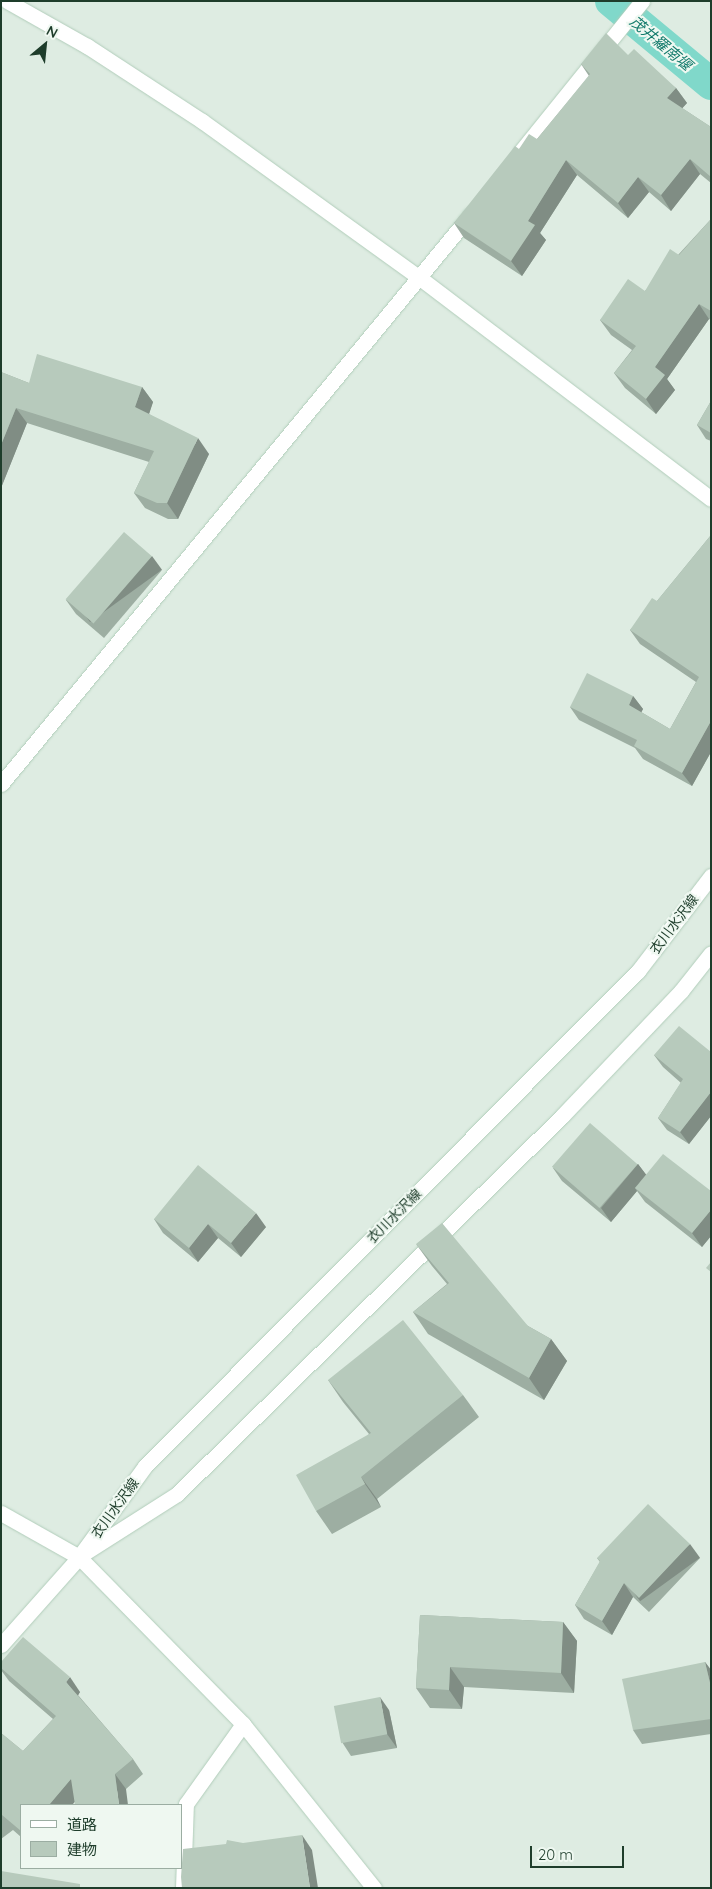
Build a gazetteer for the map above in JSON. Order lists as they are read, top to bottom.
{
  "streets": {
    "street": ["衣川水沢線"]
  },
  "water": ["茂井羅南堰"],
  "legend": ["道路", "建物"],
  "scale_bar": "20 m",
  "north": "top right"
}
